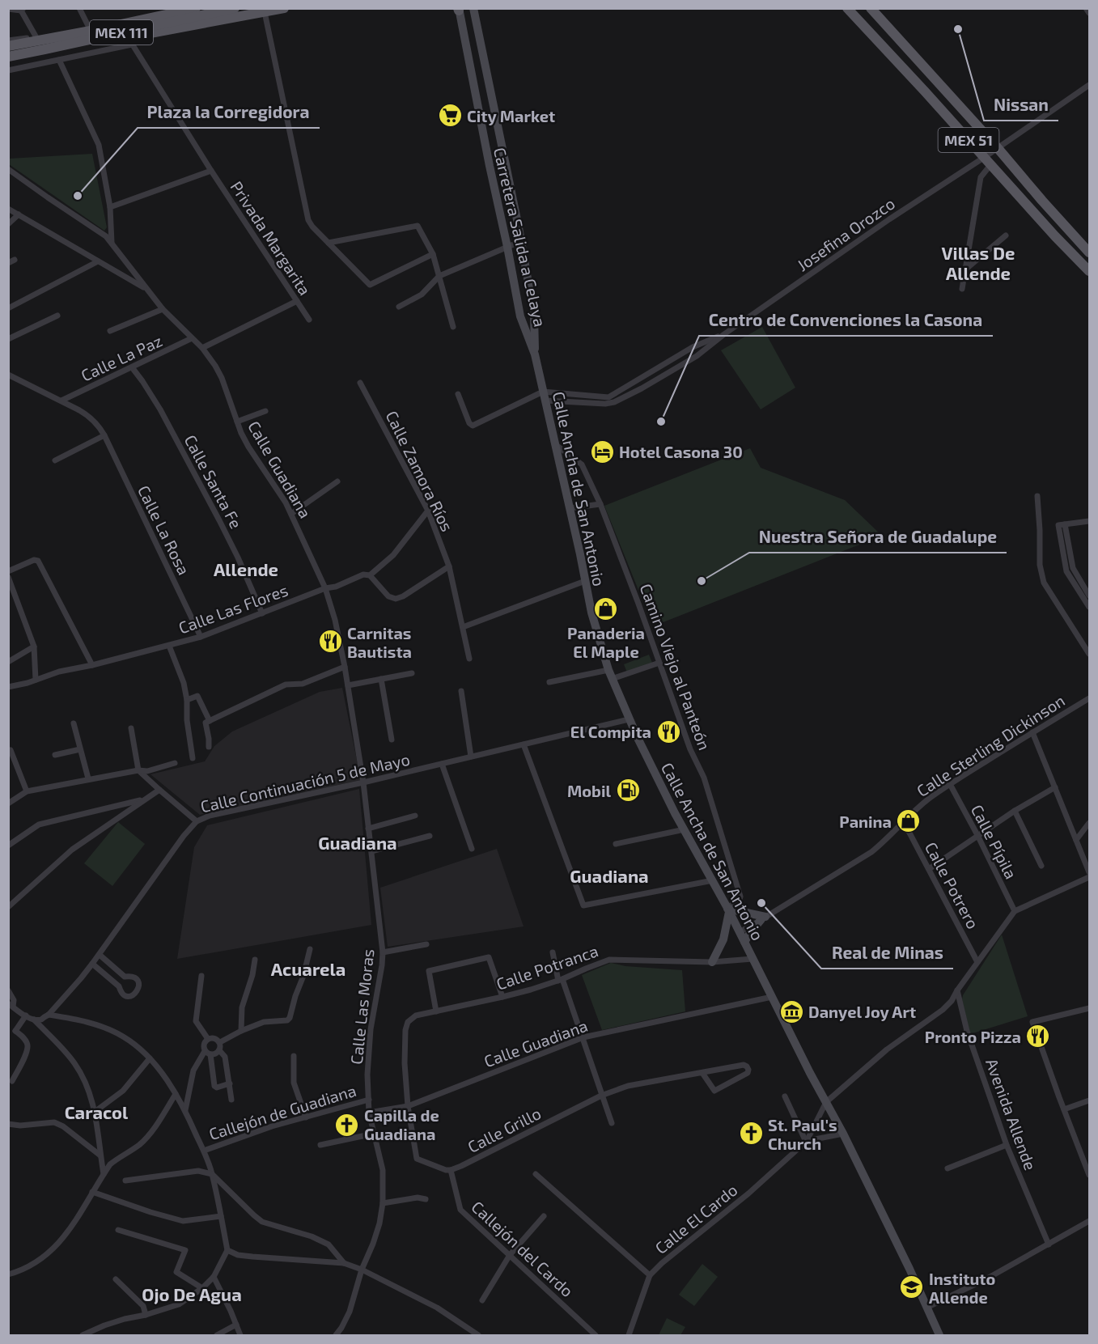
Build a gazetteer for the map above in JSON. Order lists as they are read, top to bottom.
{
  "streets": {
    "main road": [
      "MEX 111",
      "MEX 51",
      "Carretera Salida a Celaya",
      "Calle Ancha de San Antonio"
    ],
    "street": [
      "Josefina Orozco",
      "Privada Margarita",
      "Calle La Paz",
      "Calle Guadiana",
      "Calle Zamora Ríos",
      "Calle Santa Fe",
      "Calle La Rosa",
      "Calle Las Flores",
      "Camino Viejo al Panteón",
      "Calle Sterling Dickinson",
      "Calle Continuación 5 de Mayo",
      "Calle Pípila",
      "Calle Potrero",
      "Calle Potranca",
      "Calle Las Moras",
      "Callejón de Guadiana",
      "Avenida Allende",
      "Calle Grillo",
      "Calle El Cardo",
      "Callejón del Cardo"
    ]
  },
  "crossings": [
    ["MEX 51", "Josefina Orozco"],
    ["Josefina Orozco", "Calle Ancha de San Antonio"],
    ["Carretera Salida a Celaya", "Calle Ancha de San Antonio"],
    ["Calle La Paz", "Calle Guadiana"],
    ["Calle La Paz", "Calle Santa Fe"],
    ["Calle La Paz", "Calle La Rosa"],
    ["Calle Guadiana", "Calle Ancha de San Antonio"],
    ["Calle Guadiana", "Calle Las Flores"],
    ["Calle Guadiana", "Calle Potranca"],
    ["Calle Guadiana", "Calle Las Moras"],
    ["Calle Santa Fe", "Calle Las Flores"],
    ["Calle Ancha de San Antonio", "Camino Viejo al Panteón"],
    ["Calle Ancha de San Antonio", "Calle Sterling Dickinson"],
    ["Calle Ancha de San Antonio", "Calle Continuación 5 de Mayo"],
    ["Calle Ancha de San Antonio", "Calle Potranca"],
    ["Calle Ancha de San Antonio", "Calle El Cardo"],
    ["Calle La Rosa", "Calle Las Flores"],
    ["Calle Sterling Dickinson", "Calle Pípila"],
    ["Calle Sterling Dickinson", "Calle Potrero"],
    ["Calle Continuación 5 de Mayo", "Calle Las Moras"],
    ["Calle Las Moras", "Callejón de Guadiana"],
    ["Calle Grillo", "Callejón del Cardo"]
  ],
  "districts": [
    "Villas De Allende",
    "Allende",
    "Guadiana",
    "Guadiana",
    "Acuarela",
    "Caracol",
    "Ojo De Agua"
  ],
  "places": {
    "other": [
      "Nissan",
      "Plaza la Corregidora",
      "Centro de Convenciones la Casona",
      "Nuestra Señora de Guadalupe",
      "Real de Minas"
    ],
    "supermarket": ["City Market"],
    "hotel": ["Hotel Casona 30"],
    "shop": ["Panaderia El Maple", "Panina"],
    "restaurant": ["Carnitas Bautista", "El Compita", "Pronto Pizza"],
    "fuel station": ["Mobil"],
    "museum": ["Danyel Joy Art"],
    "church": ["Capilla de Guadiana", "St. Paul's Church"],
    "school or university": ["Instituto Allende"]
  }
}
